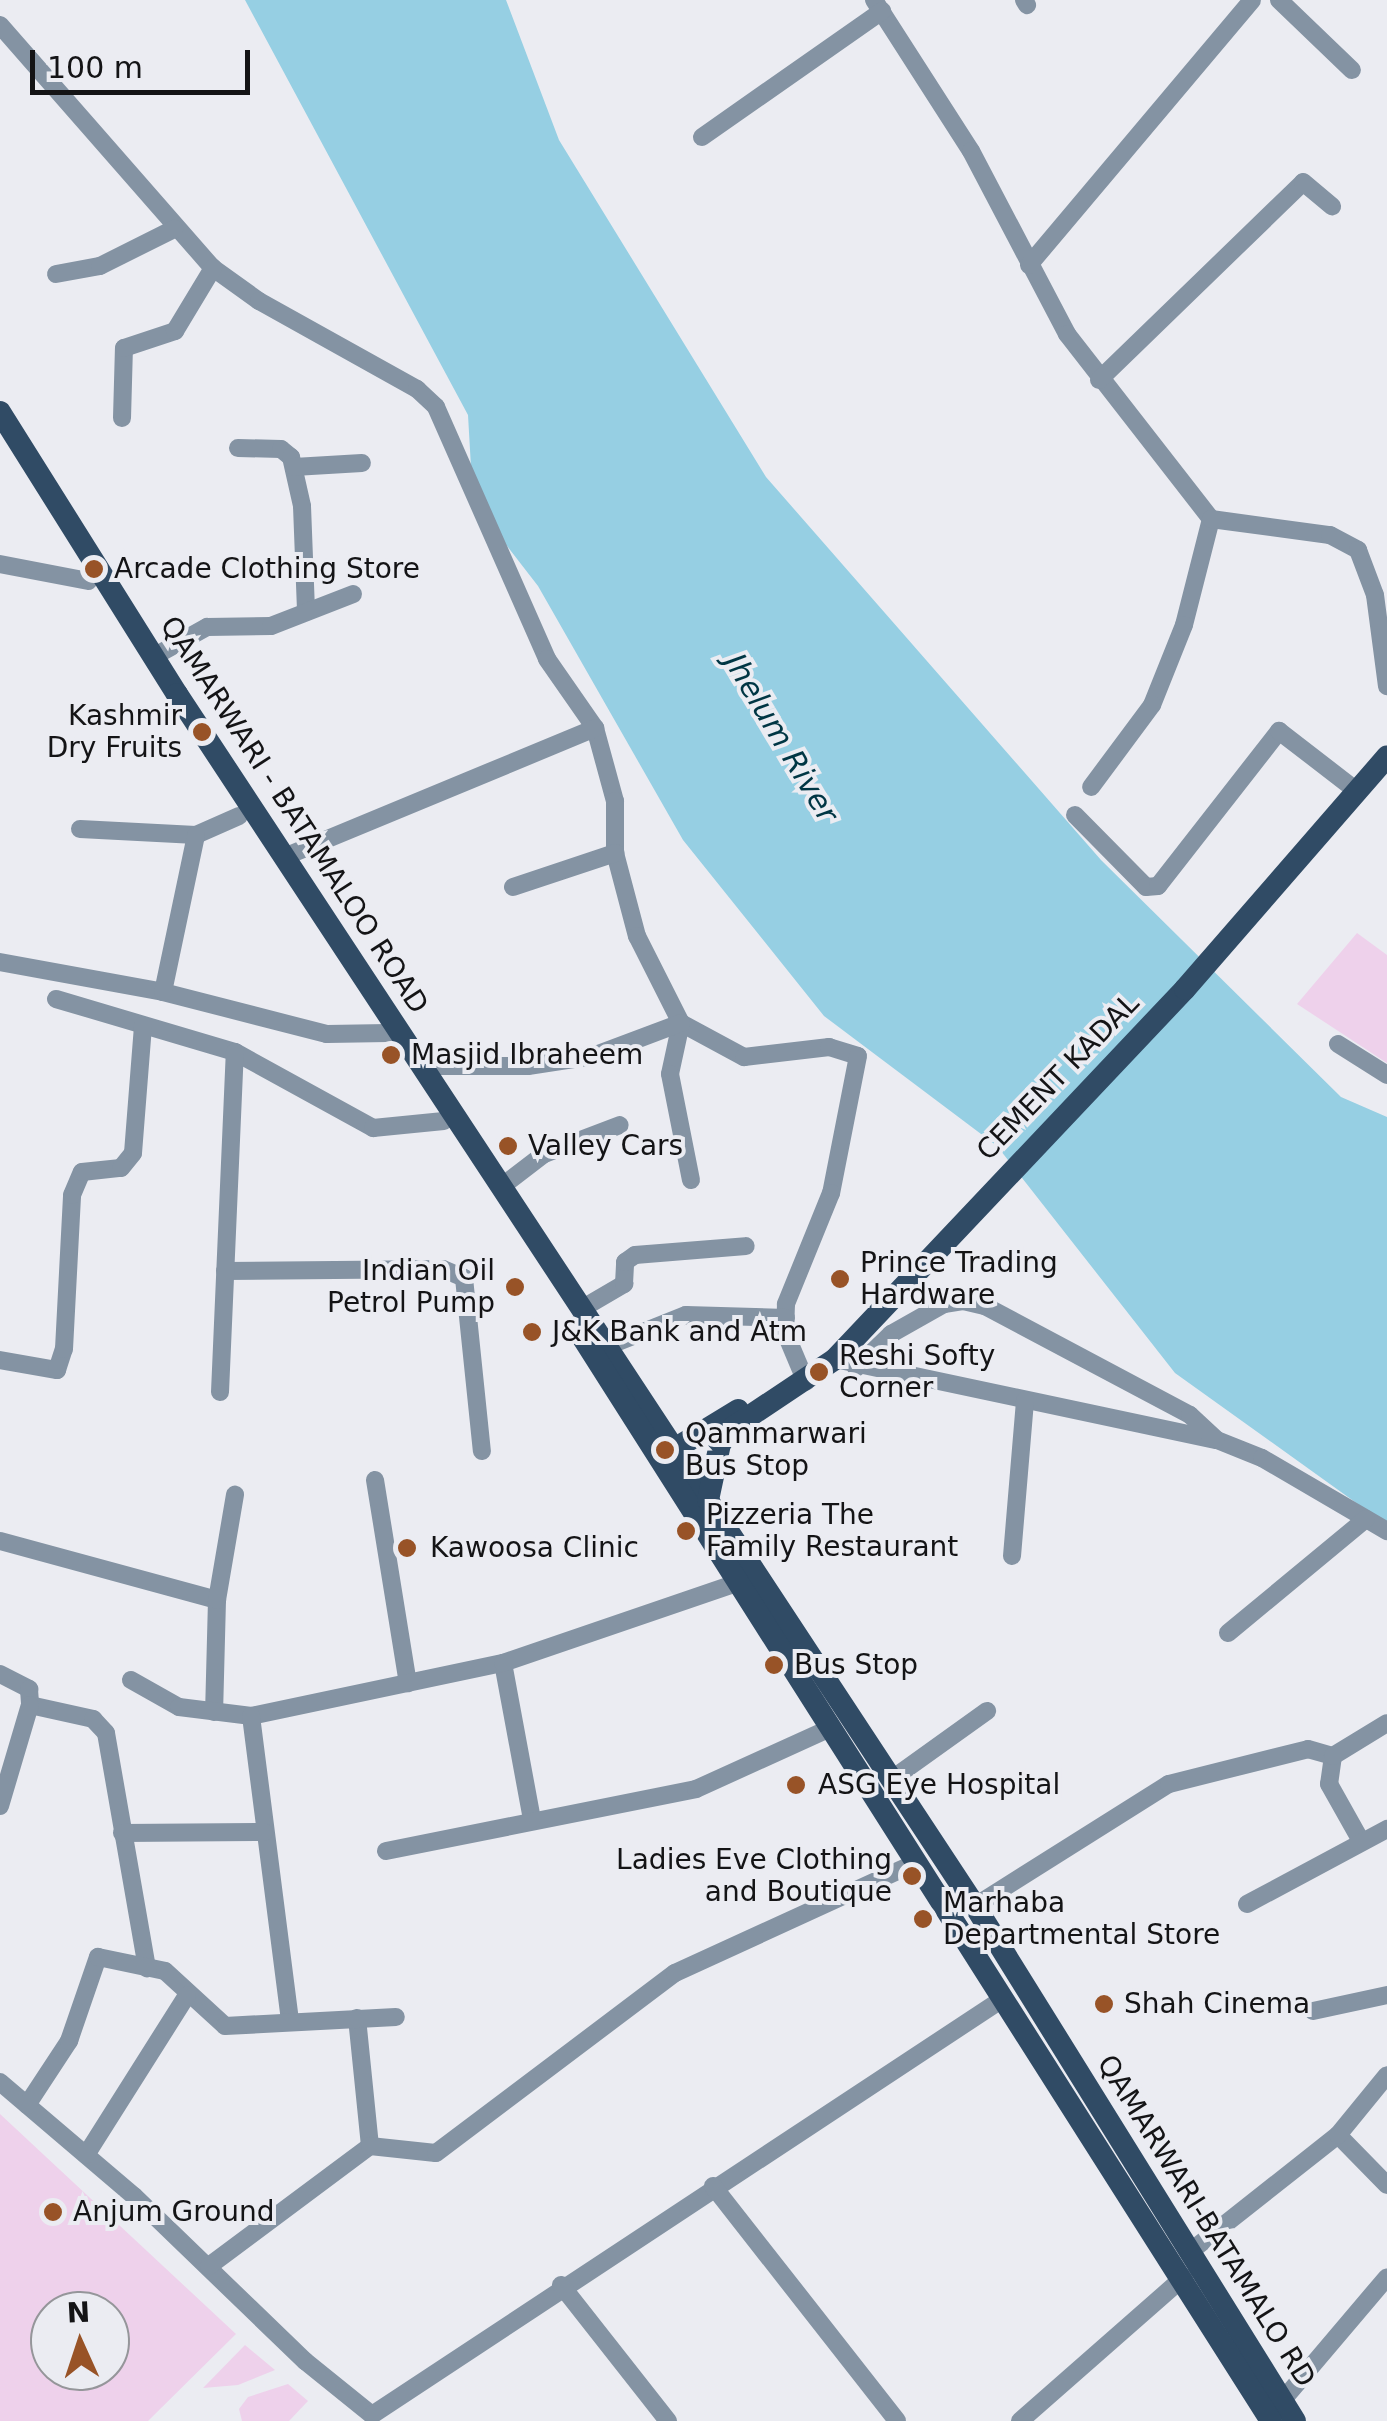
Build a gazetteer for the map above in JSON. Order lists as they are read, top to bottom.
{
  "streets": {
    "main road": ["QAMARWARI - BATAMALOO ROAD", "CEMENT KADAL", "QAMARWARI-BATAMALO RD"]
  },
  "crossings": [
    ["QAMARWARI - BATAMALOO ROAD", "QAMARWARI-BATAMALO RD"]
  ],
  "water": ["Jhelum River"],
  "places": [
    "Arcade Clothing Store",
    "Kashmir Dry Fruits",
    "Masjid Ibraheem",
    "Valley Cars",
    "Prince Trading Hardware",
    "Indian Oil Petrol Pump",
    "J&K Bank and Atm",
    "Reshi Softy Corner",
    "Qammarwari Bus Stop",
    "Pizzeria The Family Restaurant",
    "Kawoosa Clinic",
    "Bus Stop",
    "ASG Eye Hospital",
    "Ladies Eve Clothing and Boutique",
    "Marhaba Departmental Store",
    "Shah Cinema",
    "Anjum Ground"
  ],
  "scale_bar": "100 m",
  "north": "top"
}
